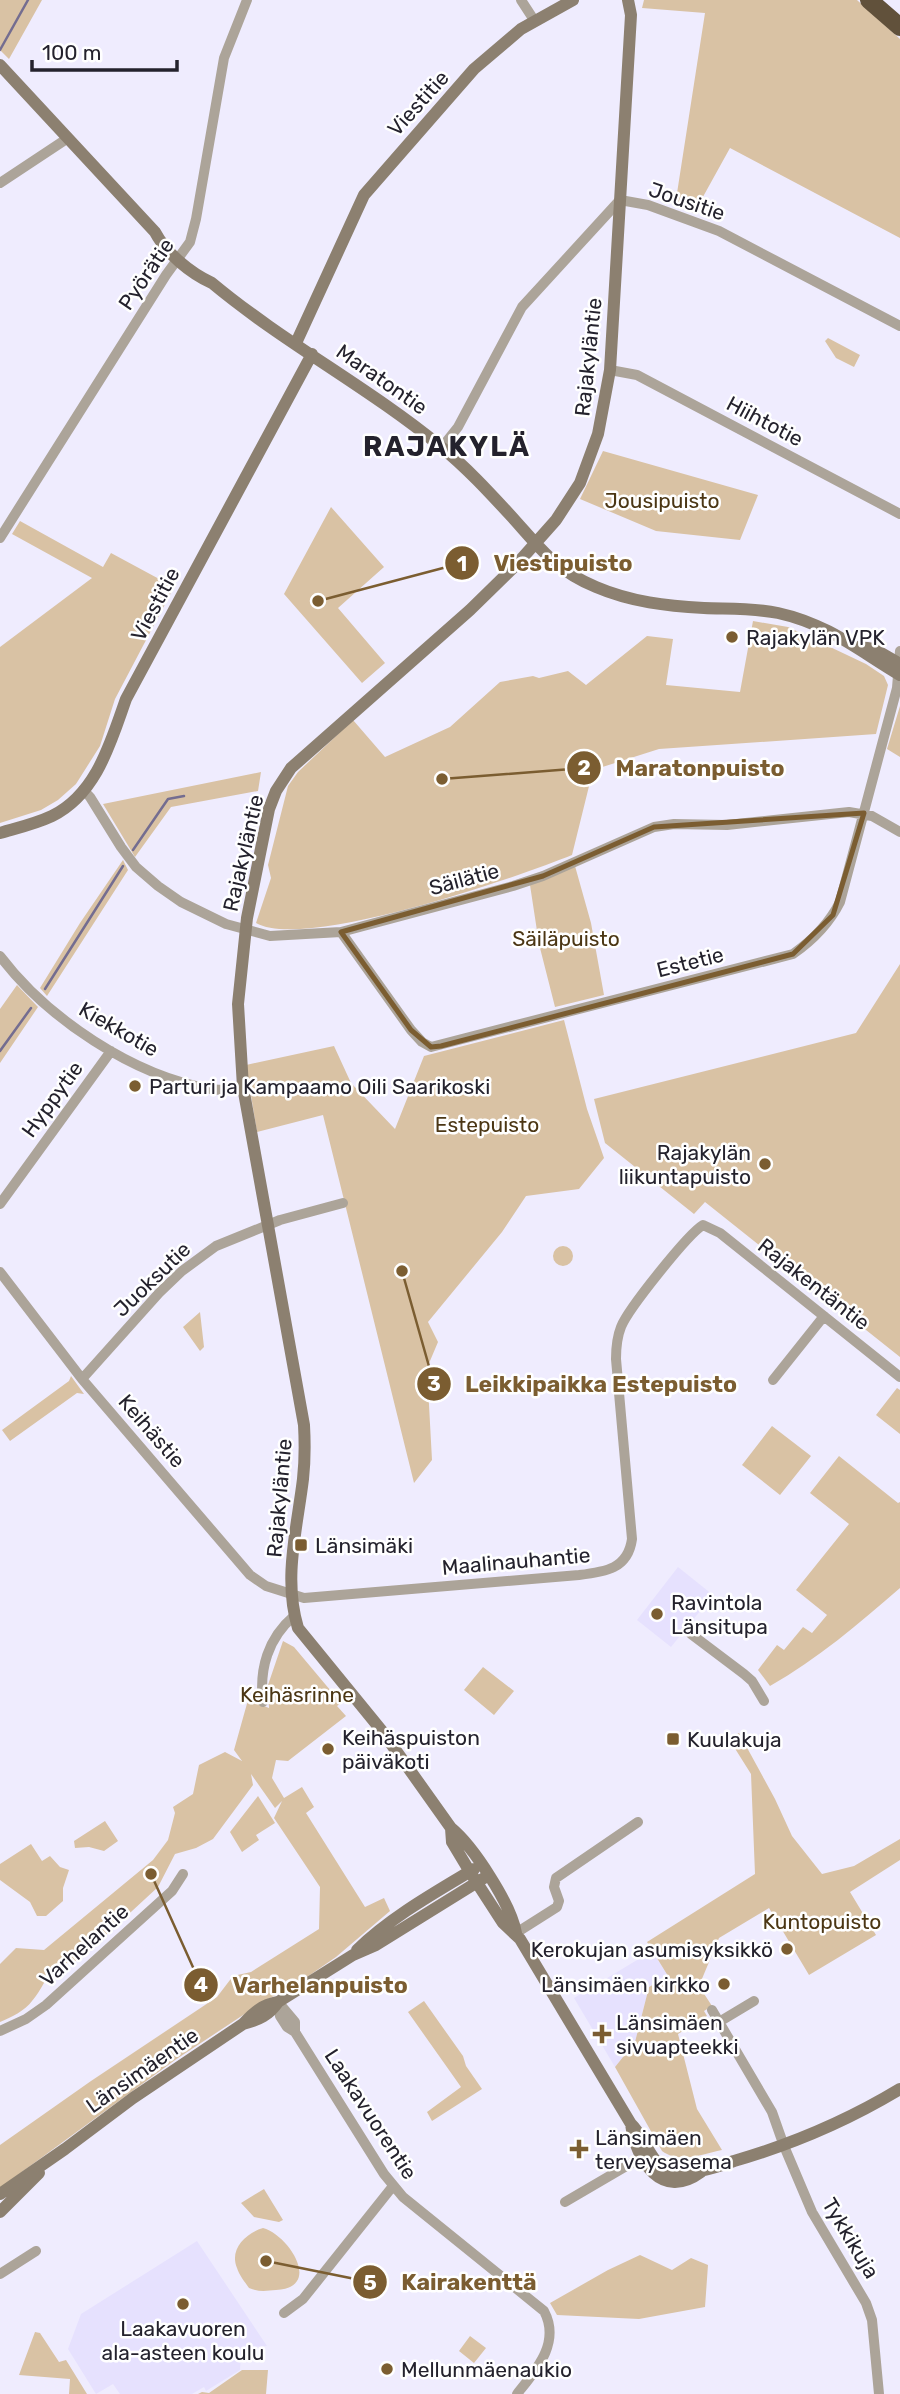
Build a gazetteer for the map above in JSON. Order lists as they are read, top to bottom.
{
  "streets": {
    "street": [
      "Viestitie",
      "Jousitie",
      "Pyörätie",
      "Rajakyläntie",
      "Maratontie",
      "Hiihtotie",
      "Säilätie",
      "Estetie",
      "Kiekkotie",
      "Hyppytie",
      "Juoksutie",
      "Rajakentäntie",
      "Keihästie",
      "Maalinauhantie",
      "Varhelantie",
      "Länsimäentie",
      "Laakavuorentie",
      "Tykkikuja"
    ]
  },
  "crossings": [
    ["Viestitie", "Maratontie"],
    ["Viestitie", "Säilätie"],
    ["Jousitie", "Rajakyläntie"],
    ["Jousitie", "Maratontie"],
    ["Pyörätie", "Maratontie"],
    ["Rajakyläntie", "Maratontie"],
    ["Rajakyläntie", "Hiihtotie"],
    ["Rajakyläntie", "Säilätie"],
    ["Rajakyläntie", "Kiekkotie"],
    ["Rajakyläntie", "Juoksutie"],
    ["Rajakyläntie", "Keihästie"],
    ["Rajakyläntie", "Maalinauhantie"],
    ["Maratontie", "Estetie"],
    ["Säilätie", "Estetie"],
    ["Kiekkotie", "Hyppytie"],
    ["Juoksutie", "Keihästie"],
    ["Rajakentäntie", "Maalinauhantie"],
    ["Keihästie", "Maalinauhantie"],
    ["Länsimäentie", "Laakavuorentie"]
  ],
  "districts": ["RAJAKYLÄ"],
  "parks": [
    "Jousipuisto",
    "Säiläpuisto",
    "Estepuisto",
    "Keihäsrinne",
    "Kuntopuisto"
  ],
  "places": {
    "other": [
      "Viestipuisto",
      "Rajakylän VPK",
      "Maratonpuisto",
      "Parturi ja Kampaamo Oili Saarikoski",
      "Rajakylän liikuntapuisto",
      "Leikkipaikka Estepuisto",
      "Ravintola Länsitupa",
      "Keihäspuiston päiväkoti",
      "Varhelanpuisto",
      "Kerokujan asumisyksikkö",
      "Länsimäen kirkko",
      "Kairakenttä",
      "Laakavuoren ala-asteen koulu",
      "Mellunmäenaukio"
    ],
    "transit": ["Länsimäki", "Kuulakuja"],
    "health": ["Länsimäen sivuapteekki", "Länsimäen terveysasema"]
  },
  "scale_bar": "100 m"
}
